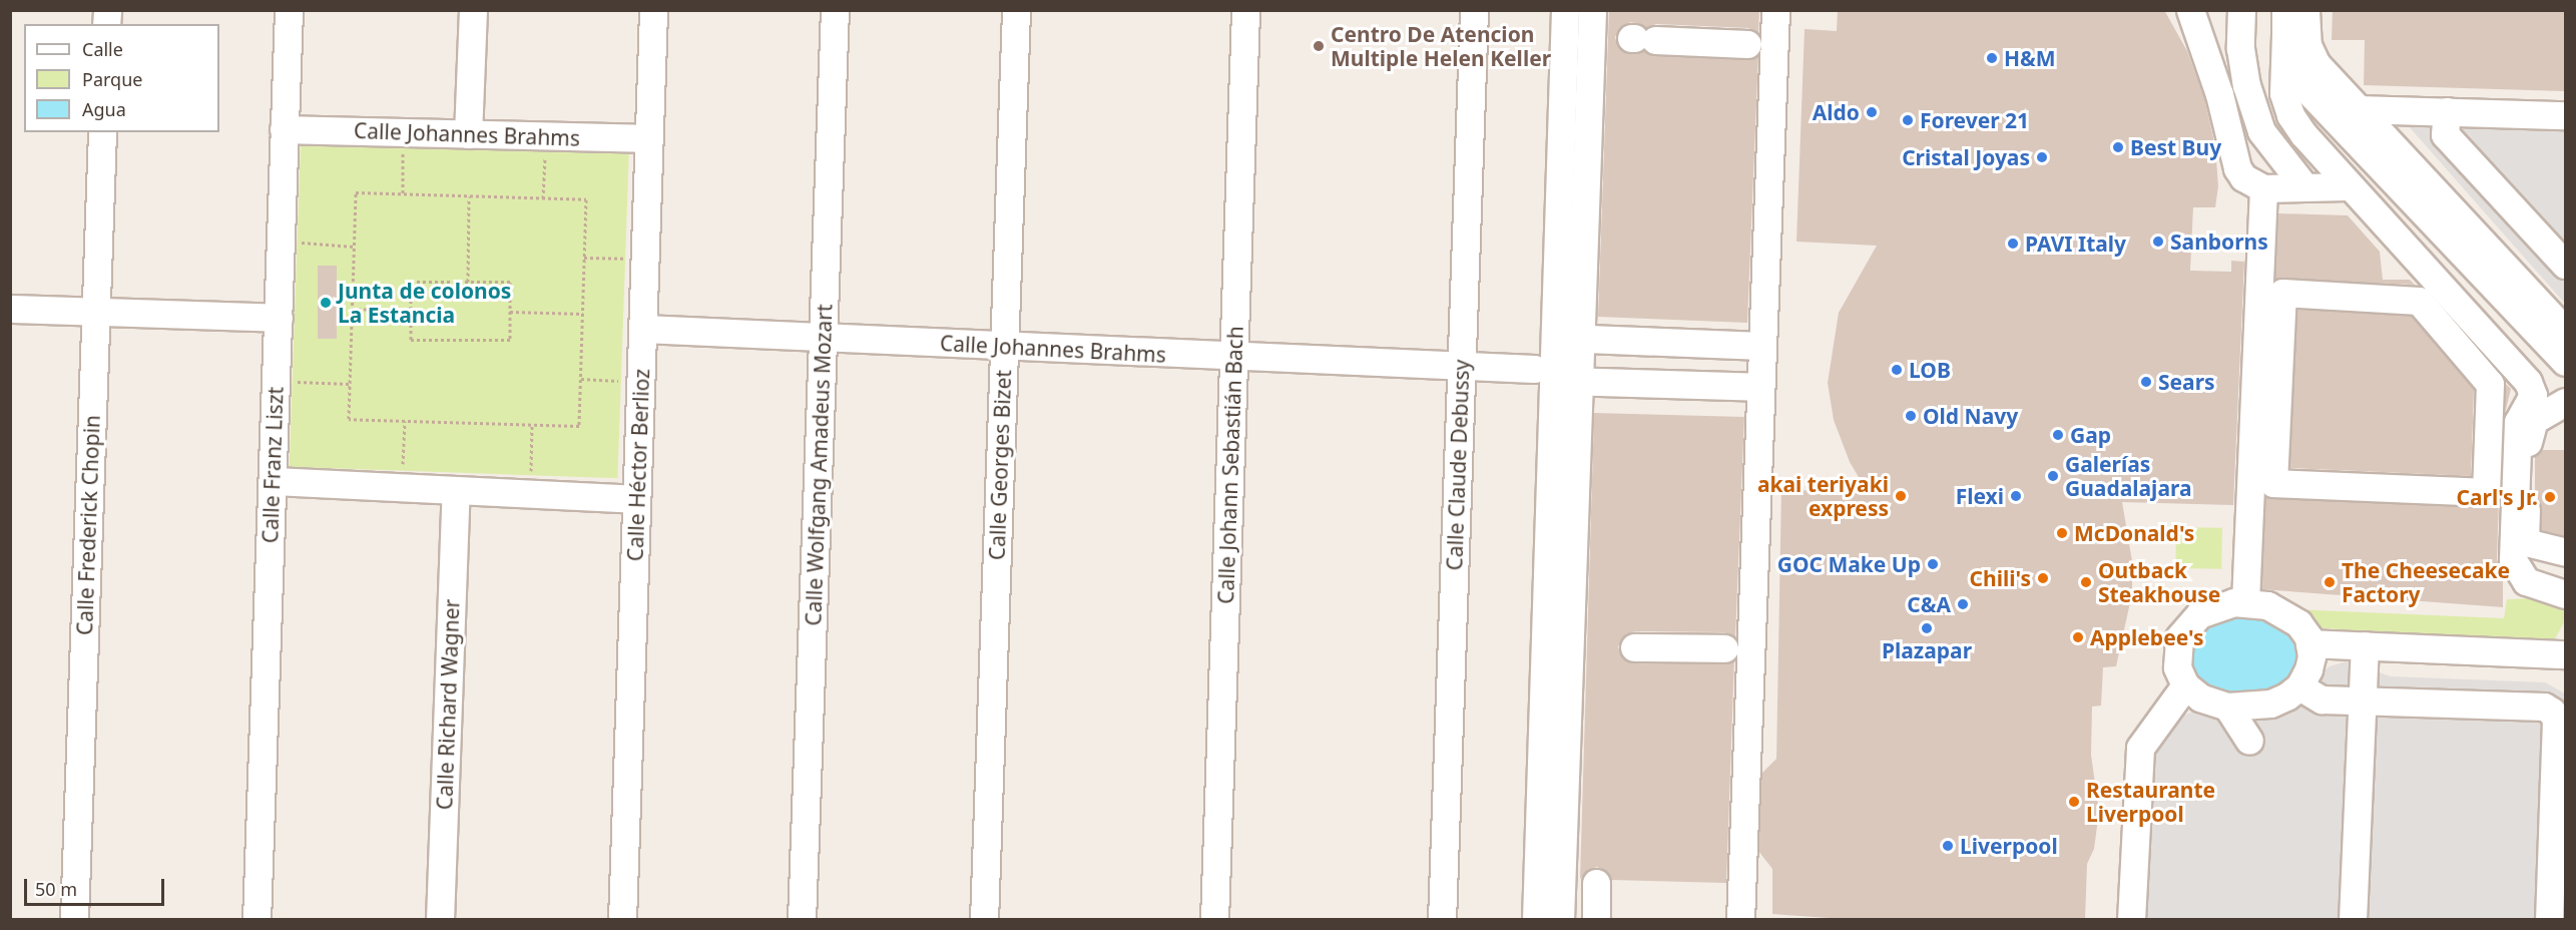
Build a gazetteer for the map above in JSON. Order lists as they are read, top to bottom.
{
  "streets": {
    "street": [
      "Calle Johannes Brahms",
      "Calle Franz Liszt",
      "Calle Héctor Berlioz",
      "Calle Wolfgang Amadeus Mozart",
      "Calle Georges Bizet",
      "Calle Johann Sebastián Bach",
      "Calle Claude Debussy",
      "Calle Frederick Chopin",
      "Calle Richard Wagner"
    ]
  },
  "crossings": [
    ["Calle Johannes Brahms", "Calle Franz Liszt"],
    ["Calle Johannes Brahms", "Calle Héctor Berlioz"],
    ["Calle Johannes Brahms", "Calle Wolfgang Amadeus Mozart"],
    ["Calle Johannes Brahms", "Calle Georges Bizet"],
    ["Calle Johannes Brahms", "Calle Johann Sebastián Bach"],
    ["Calle Johannes Brahms", "Calle Claude Debussy"]
  ],
  "places": [
    "Centro De Atencion Multiple Helen Keller",
    "H&M",
    "Aldo",
    "Forever 21",
    "Best Buy",
    "Cristal Joyas",
    "Sanborns",
    "PAVI Italy",
    "Junta de colonos La Estancia",
    "LOB",
    "Sears",
    "Old Navy",
    "Gap",
    "Galerías Guadalajara",
    "akai teriyaki express",
    "Flexi",
    "Carl's Jr.",
    "McDonald's",
    "GOC Make Up",
    "Chili's",
    "Outback Steakhouse",
    "The Cheesecake Factory",
    "C&A",
    "Plazapar",
    "Applebee's",
    "Restaurante Liverpool",
    "Liverpool"
  ],
  "legend": ["Calle", "Parque", "Agua"],
  "scale_bar": "50 m"
}
